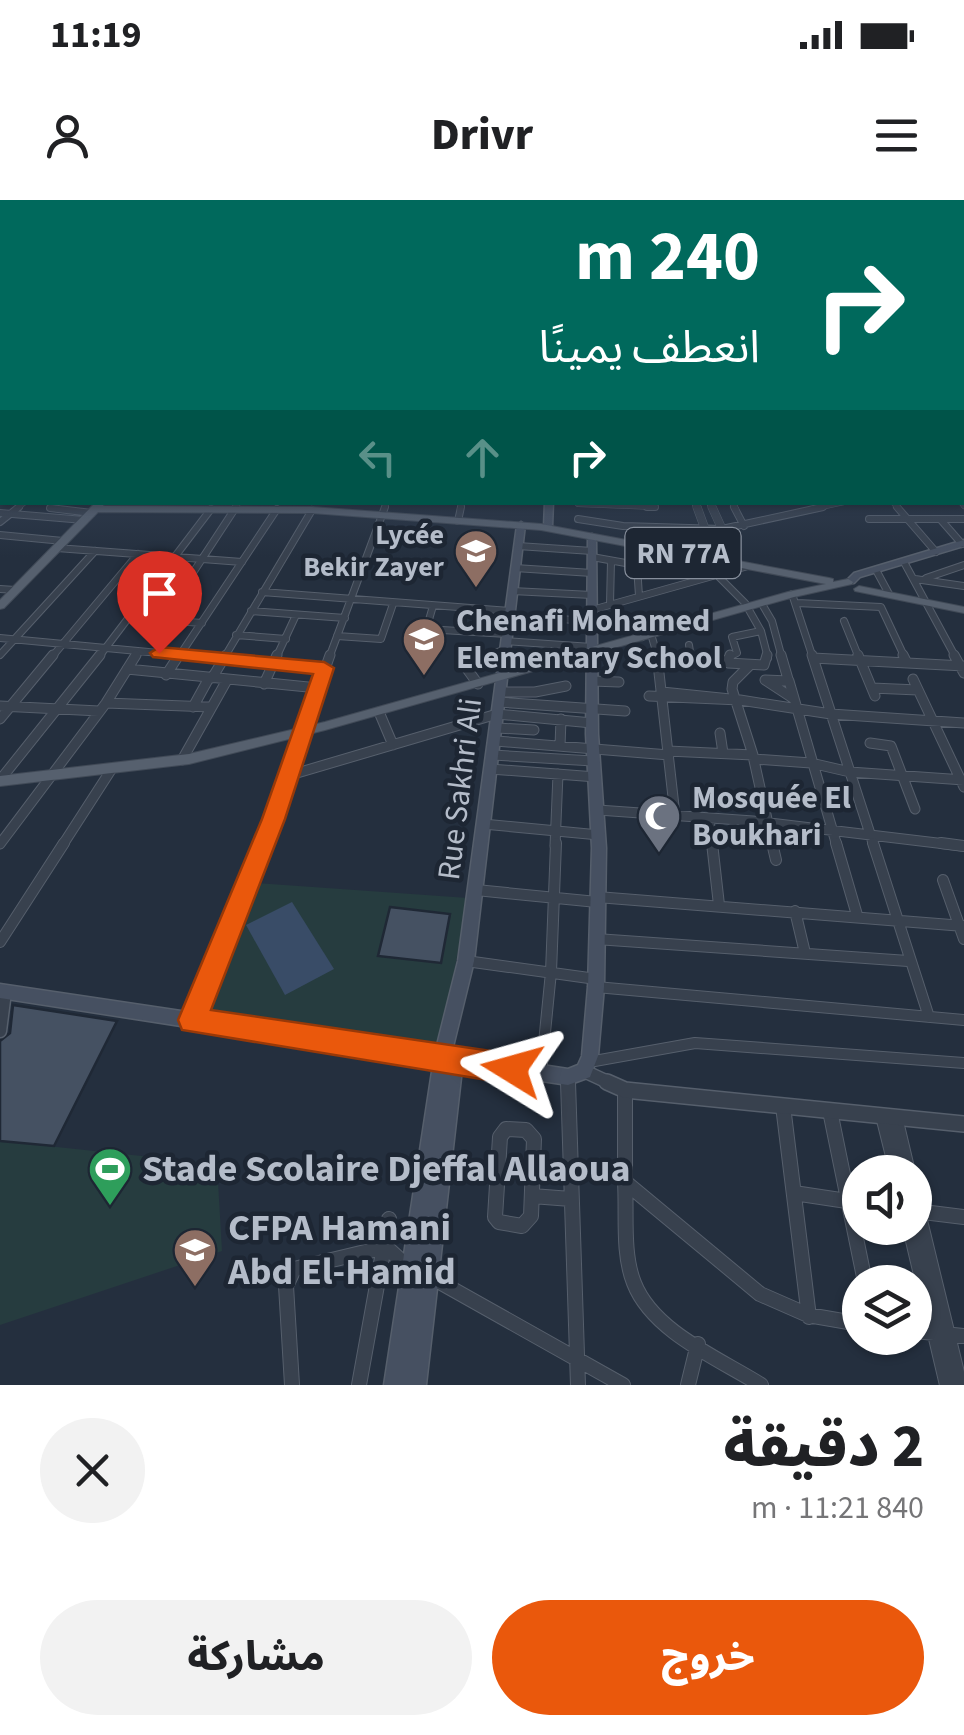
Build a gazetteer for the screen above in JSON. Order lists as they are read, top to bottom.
{
  "streets": {
    "main road": ["RN 77A", "Rue Sakhri Ali"]
  },
  "crossings": [
    ["RN 77A", "Rue Sakhri Ali"]
  ],
  "places": {
    "school or university": ["Lycée Bekir Zayer", "Chenafi Mohamed Elementary School", "CFPA Hamani Abd El-Hamid"],
    "mosque": ["Mosquée El Boukhari"],
    "sports": ["Stade Scolaire Djeffal Allaoua"]
  },
  "page": {
    "status": "11:19",
    "header": "Drivr",
    "turn": ["240 m", "انعطف يمينًا"],
    "heading": ["2 دقيقة", "840 m · 11:21"],
    "buttons": ["خروج", "مشاركة"]
  }
}
